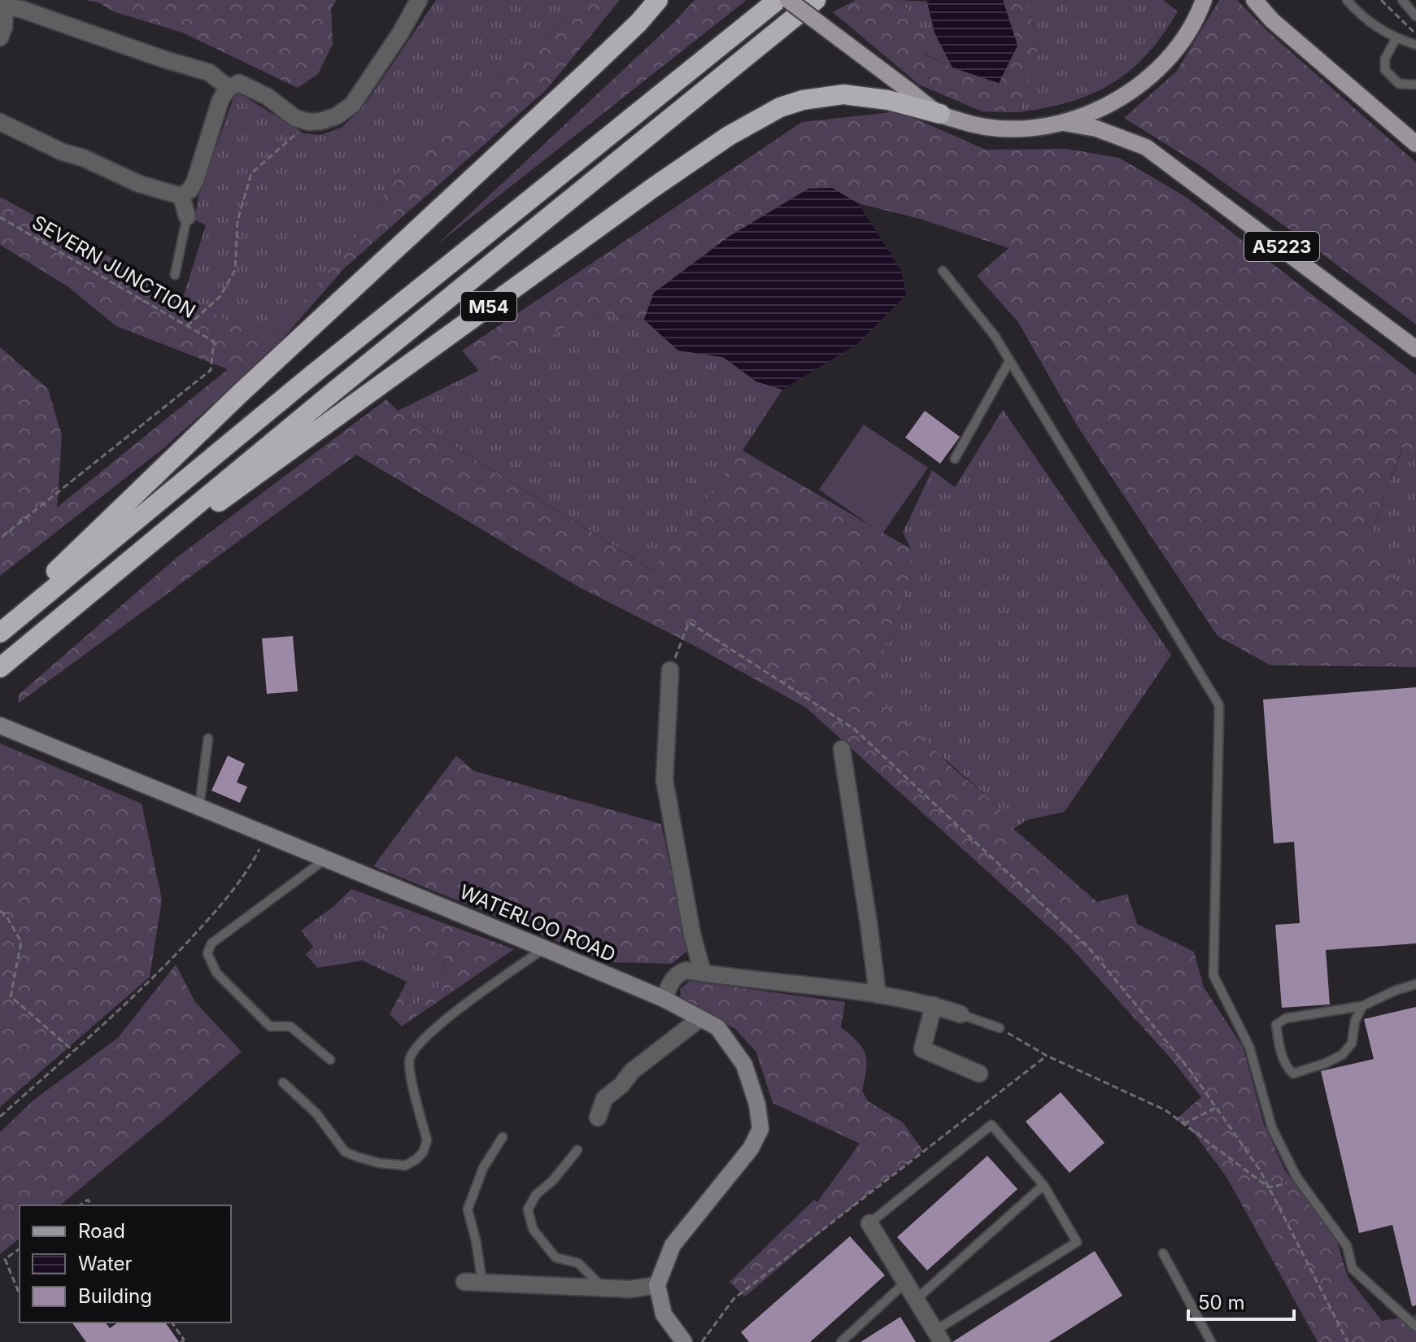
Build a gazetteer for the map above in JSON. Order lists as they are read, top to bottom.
{
  "streets": {
    "highway": ["M54"],
    "main road": ["A5223"],
    "street": ["WATERLOO ROAD"],
    "path": ["SEVERN JUNCTION"]
  },
  "legend": ["Road", "Water", "Building"],
  "scale_bar": "50 m"
}
